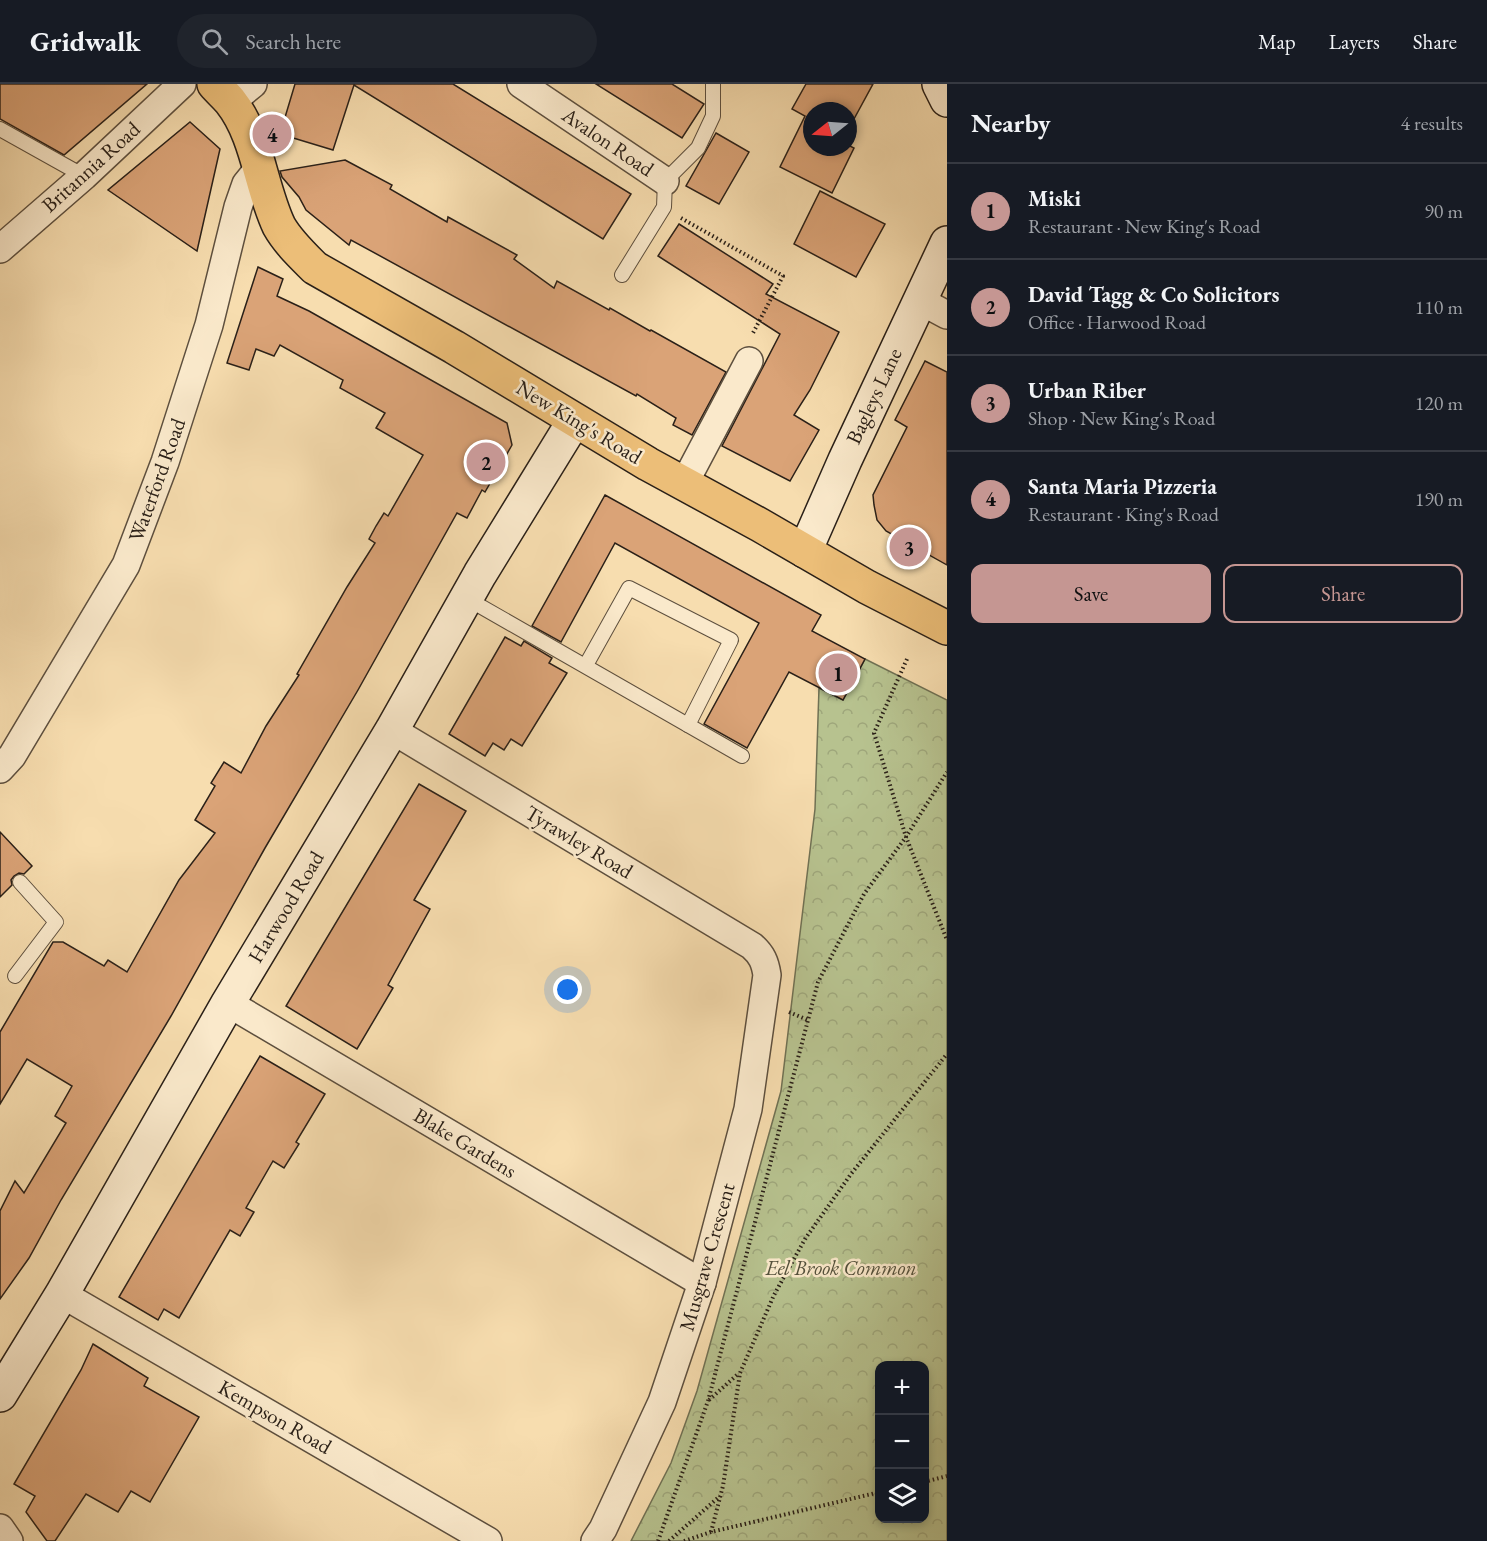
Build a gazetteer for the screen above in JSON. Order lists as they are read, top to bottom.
{
  "streets": {
    "main road": ["Bagleys Lane", "New King's Road", "Harwood Road"],
    "street": [
      "Avalon Road",
      "Britannia Road",
      "Waterford Road",
      "Tyrawley Road",
      "Blake Gardens",
      "Musgrave Crescent",
      "Kempson Road"
    ]
  },
  "crossings": [
    ["Bagleys Lane", "New King's Road"],
    ["New King's Road", "Waterford Road"],
    ["New King's Road", "Harwood Road"],
    ["Tyrawley Road", "Harwood Road"],
    ["Tyrawley Road", "Musgrave Crescent"],
    ["Harwood Road", "Blake Gardens"],
    ["Harwood Road", "Kempson Road"],
    ["Blake Gardens", "Musgrave Crescent"]
  ],
  "parks": ["Eel Brook Common"],
  "north": "left",
  "page": {
    "header": "Gridwalk",
    "search": "Search here",
    "nav": ["Map", "Layers", "Share"],
    "heading": ["Nearby", "4 results"],
    "pins": [
      "4",
      "2",
      "3",
      "1"
    ],
    "list": [
      {
        "mark": "1",
        "name": "Miski",
        "note": "Restaurant · New King's Road",
        "value": "90 m"
      },
      {
        "mark": "2",
        "name": "David Tagg & Co Solicitors",
        "note": "Office · Harwood Road",
        "value": "110 m"
      },
      {
        "mark": "3",
        "name": "Urban Riber",
        "note": "Shop · New King's Road",
        "value": "120 m"
      },
      {
        "mark": "4",
        "name": "Santa Maria Pizzeria",
        "note": "Restaurant · King's Road",
        "value": "190 m"
      }
    ],
    "buttons": ["Save", "Share"],
    "map_buttons": ["+", "−"]
  }
}
